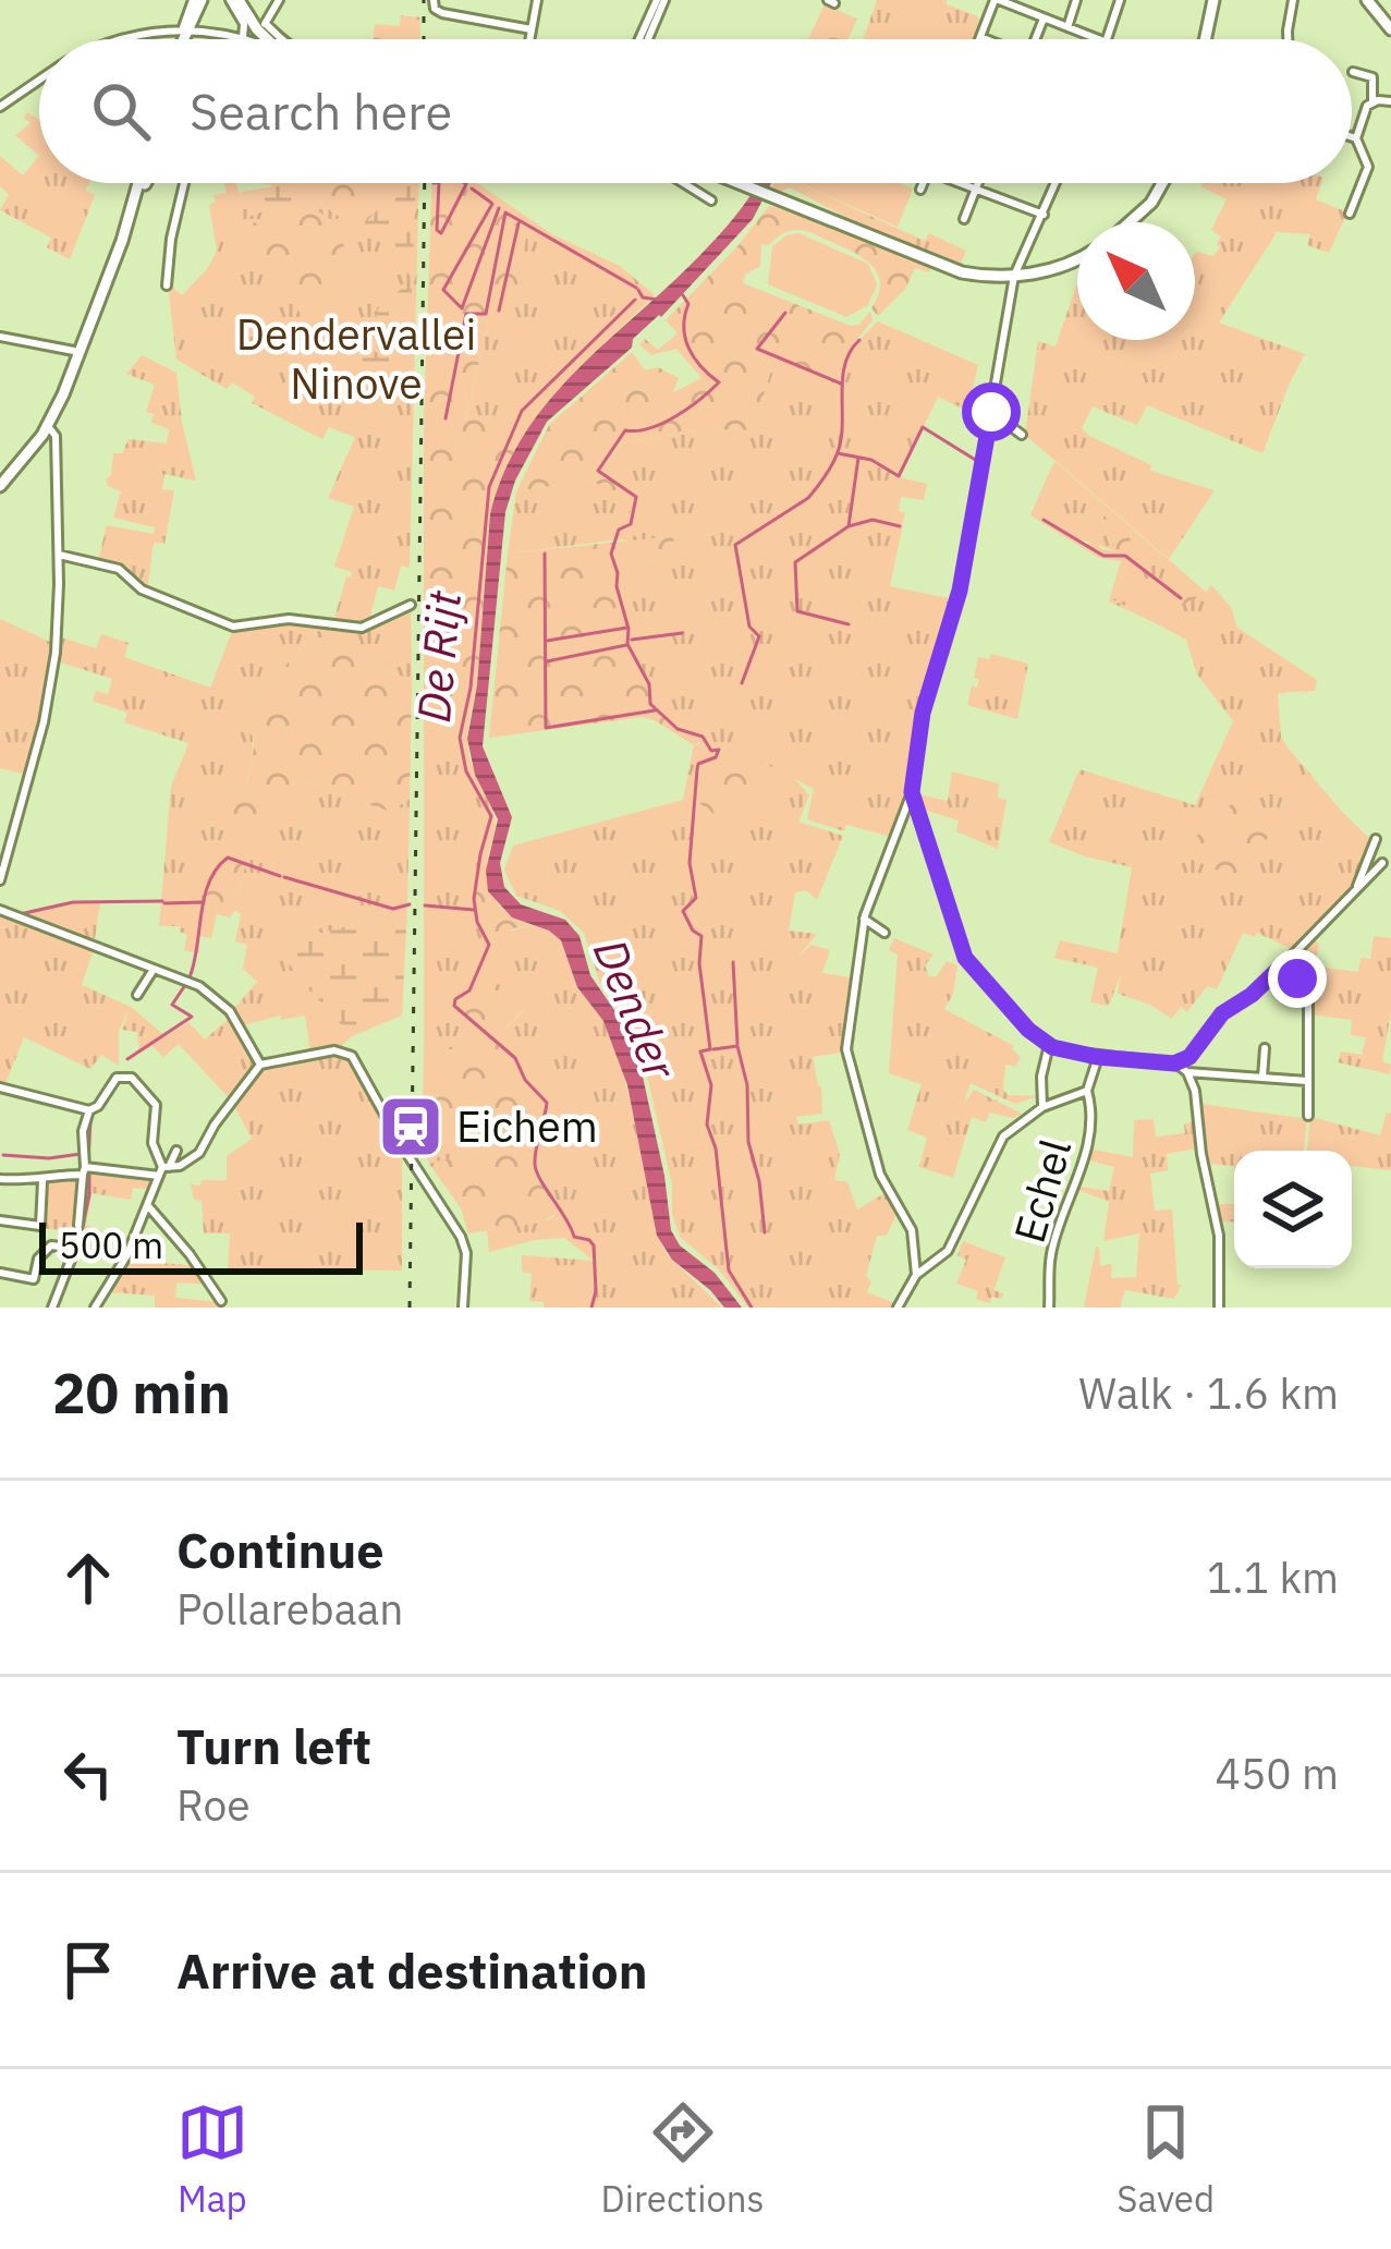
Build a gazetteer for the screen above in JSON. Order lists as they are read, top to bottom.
{
  "streets": {
    "street": ["Echel"]
  },
  "water": ["De Rijt", "Dender"],
  "parks": ["Dendervallei Ninove"],
  "places": {
    "station": ["Eichem"]
  },
  "scale_bar": "500 m",
  "north": "top left",
  "page": {
    "search": "Search here",
    "scale": "500 m",
    "heading": ["20 min", "Walk · 1.6 km"],
    "list": [
      ["Continue", "Pollarebaan", "1.1 km"],
      ["Turn left", "Roe", "450 m"],
      "Arrive at destination"
    ],
    "nav": ["Map", "Directions", "Saved"]
  }
}
